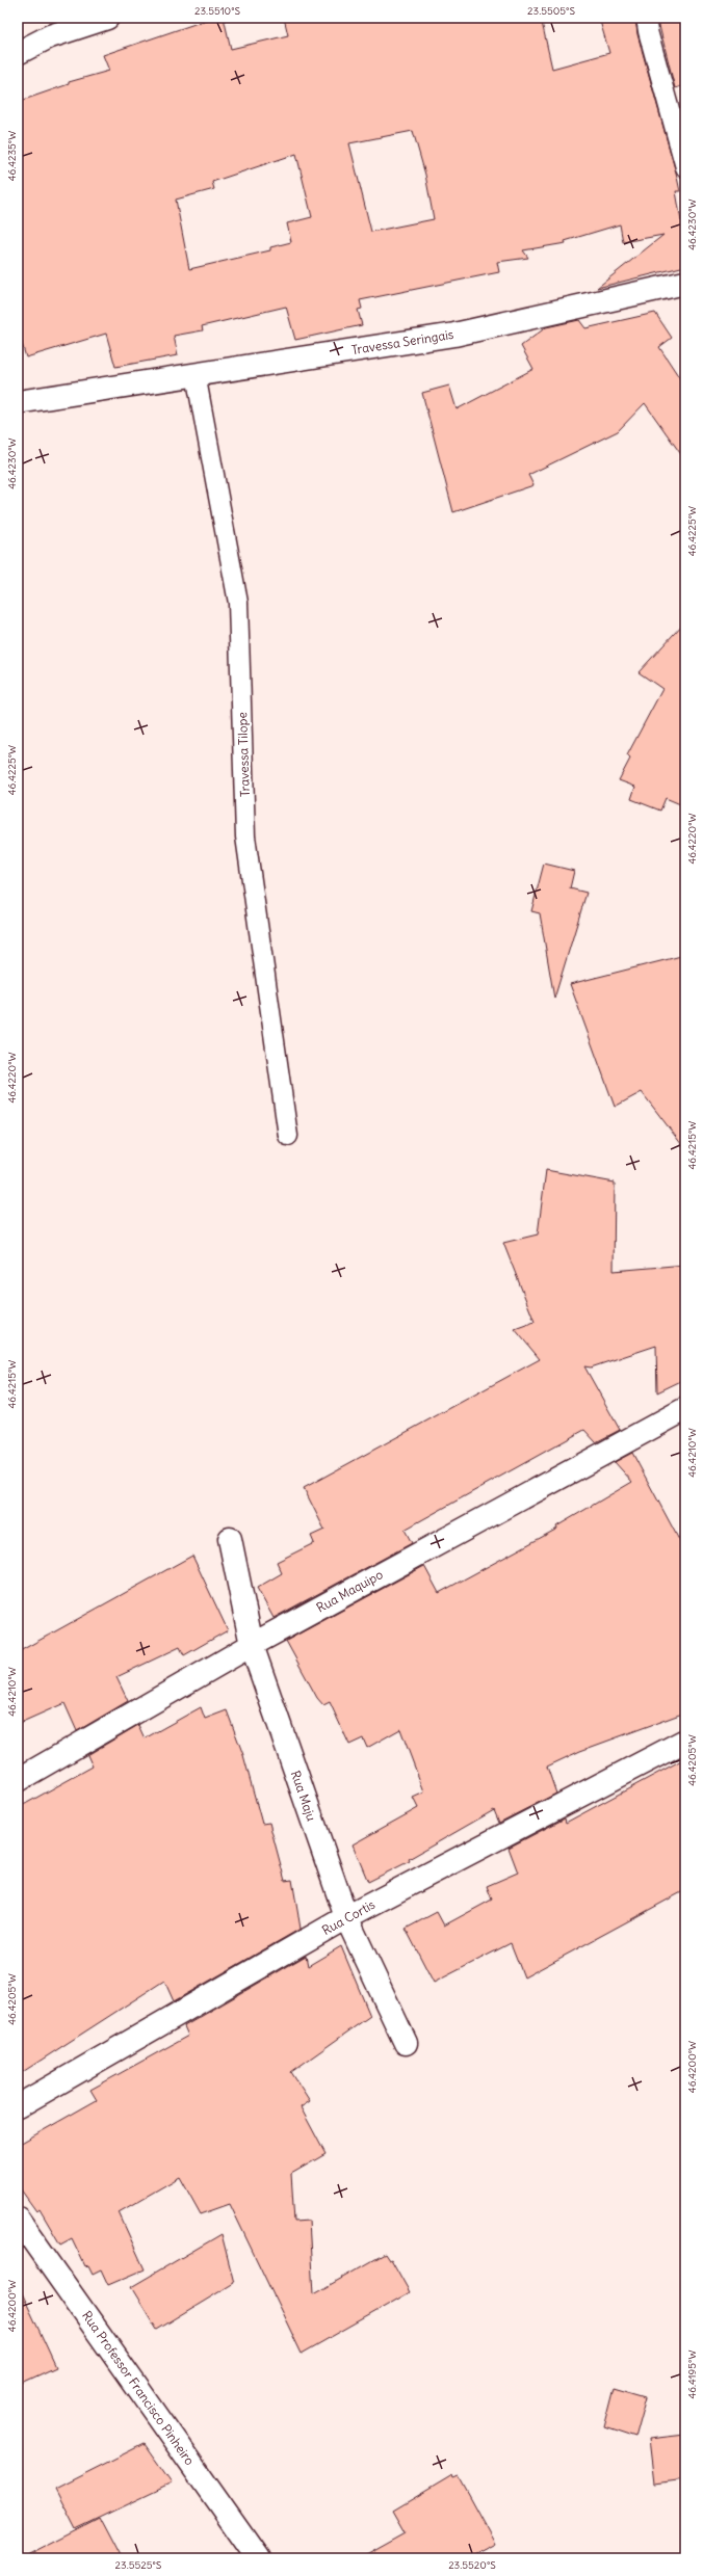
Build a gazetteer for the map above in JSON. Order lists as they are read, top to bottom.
{
  "streets": {
    "street": [
      "Travessa Seringais",
      "Rua Maquipo",
      "Rua Maju",
      "Rua Cortis",
      "Rua Professor Francisco Pinheiro"
    ],
    "lane": ["Travessa Tilope"]
  },
  "crossings": [
    ["Travessa Seringais", "Travessa Tilope"],
    ["Rua Maquipo", "Rua Maju"],
    ["Rua Maju", "Rua Cortis"]
  ],
  "coordinates": [
    "23.5510°S",
    "23.5505°S",
    "46.4235°W",
    "46.4230°W",
    "46.4225°W",
    "46.4220°W",
    "46.4215°W",
    "46.4210°W",
    "46.4205°W",
    "46.4200°W",
    "46.4195°W",
    "23.5525°S",
    "23.5520°S"
  ]
}
